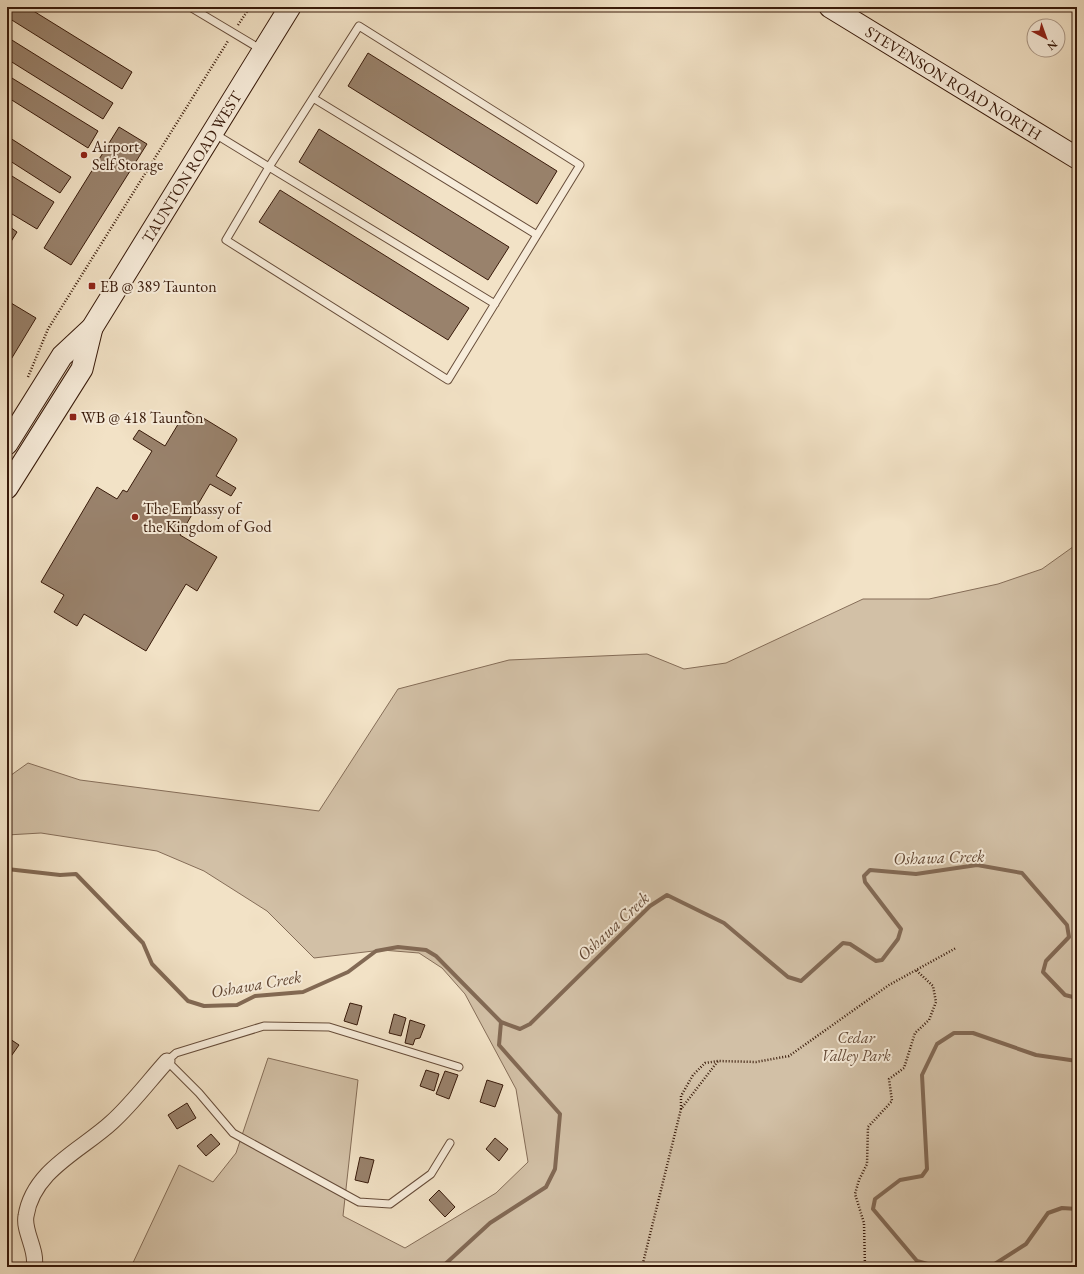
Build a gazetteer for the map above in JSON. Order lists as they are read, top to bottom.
{
  "streets": {
    "main road": ["STEVENSON ROAD NORTH", "TAUNTON ROAD WEST"]
  },
  "water": ["Oshawa Creek"],
  "parks": ["Cedar Valley Park"],
  "places": {
    "other": ["Airport Self Storage", "The Embassy of the Kingdom of God"],
    "transit": ["EB @ 389 Taunton", "WB @ 418 Taunton"]
  },
  "north": "bottom right"
}
